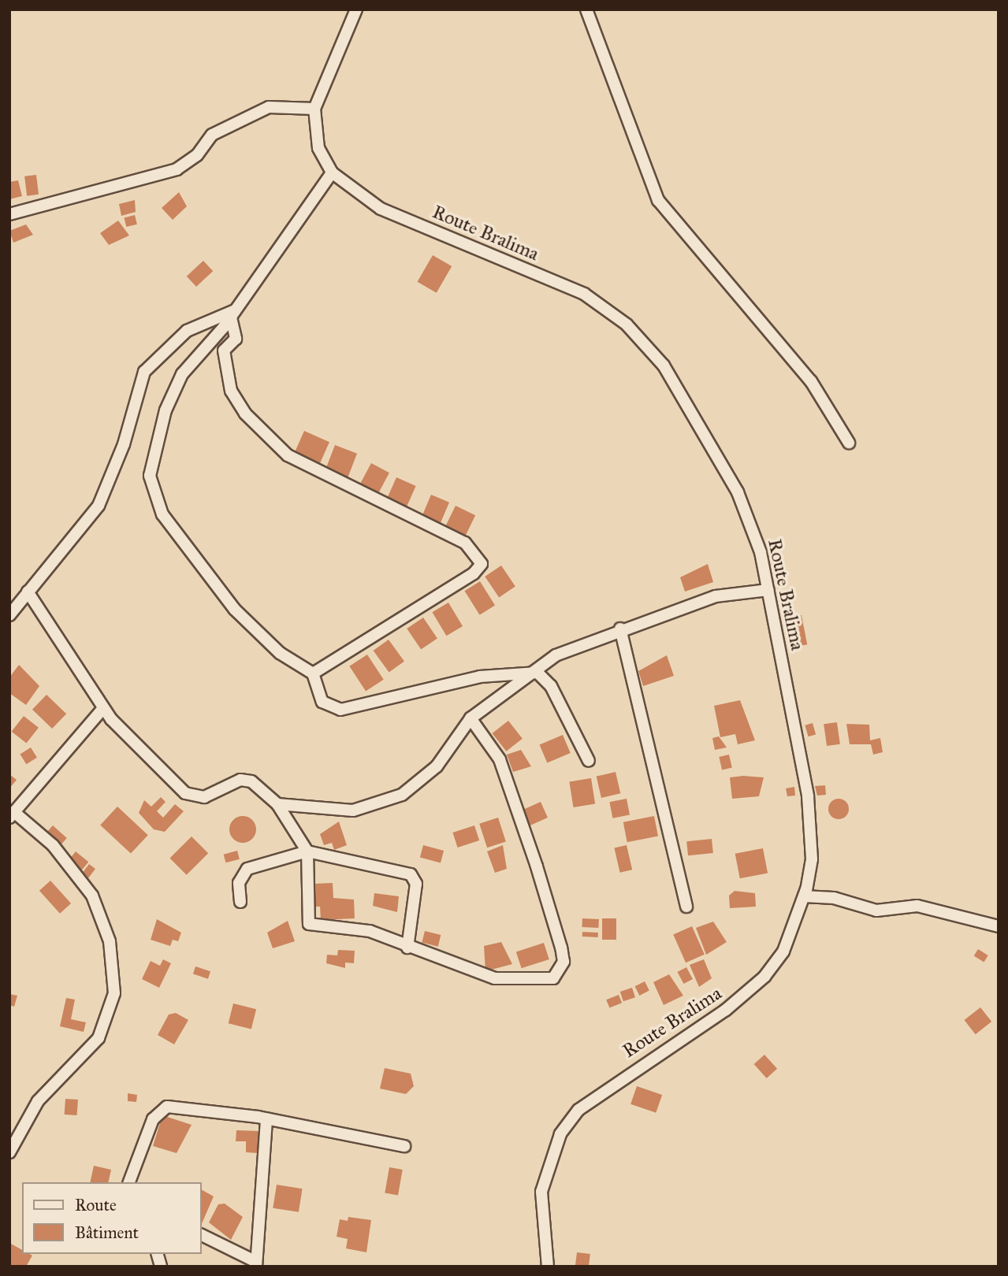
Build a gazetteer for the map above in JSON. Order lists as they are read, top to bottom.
{
  "streets": {
    "street": ["Route Bralima"]
  },
  "legend": ["Route", "Bâtiment"]
}
